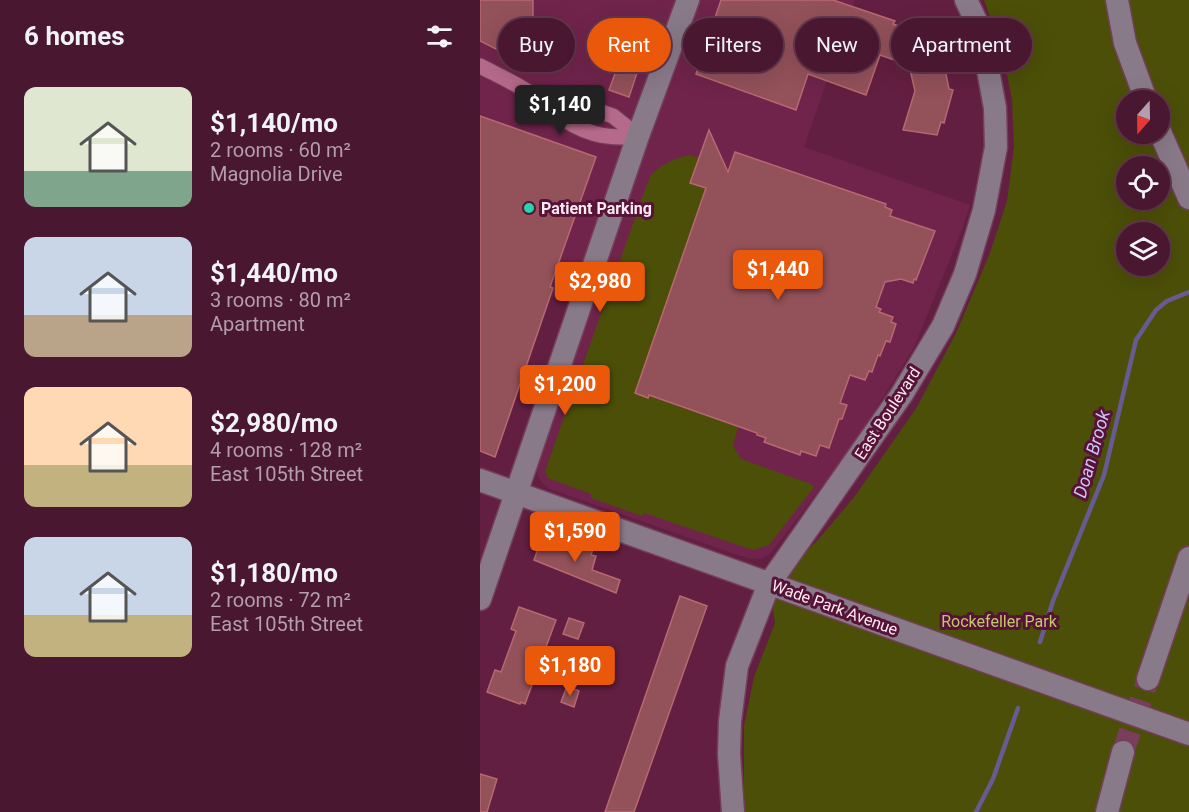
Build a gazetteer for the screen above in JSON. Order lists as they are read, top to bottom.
{
  "streets": {
    "street": ["East Boulevard", "Wade Park Avenue"]
  },
  "crossings": [
    ["East Boulevard", "Wade Park Avenue"]
  ],
  "water": ["Doan Brook"],
  "parks": ["Rockefeller Park"],
  "places": ["Patient Parking"],
  "north": "bottom",
  "page": {
    "heading": "6 homes",
    "chip": [
      "Buy",
      "Rent",
      "Filters",
      "New",
      "Apartment"
    ],
    "list": [
      {
        "name": "$1,140/mo",
        "note": "2 rooms · 60 m² · Magnolia Drive"
      },
      {
        "name": "$1,440/mo",
        "note": "3 rooms · 80 m² · Apartment"
      },
      {
        "name": "$2,980/mo",
        "note": "4 rooms · 128 m² · East 105th Street"
      },
      {
        "name": "$1,180/mo",
        "note": "2 rooms · 72 m² · East 105th Street"
      }
    ],
    "price": [
      "$1,140",
      "$1,440",
      "$2,980",
      "$1,200",
      "$1,590",
      "$1,180"
    ]
  }
}
